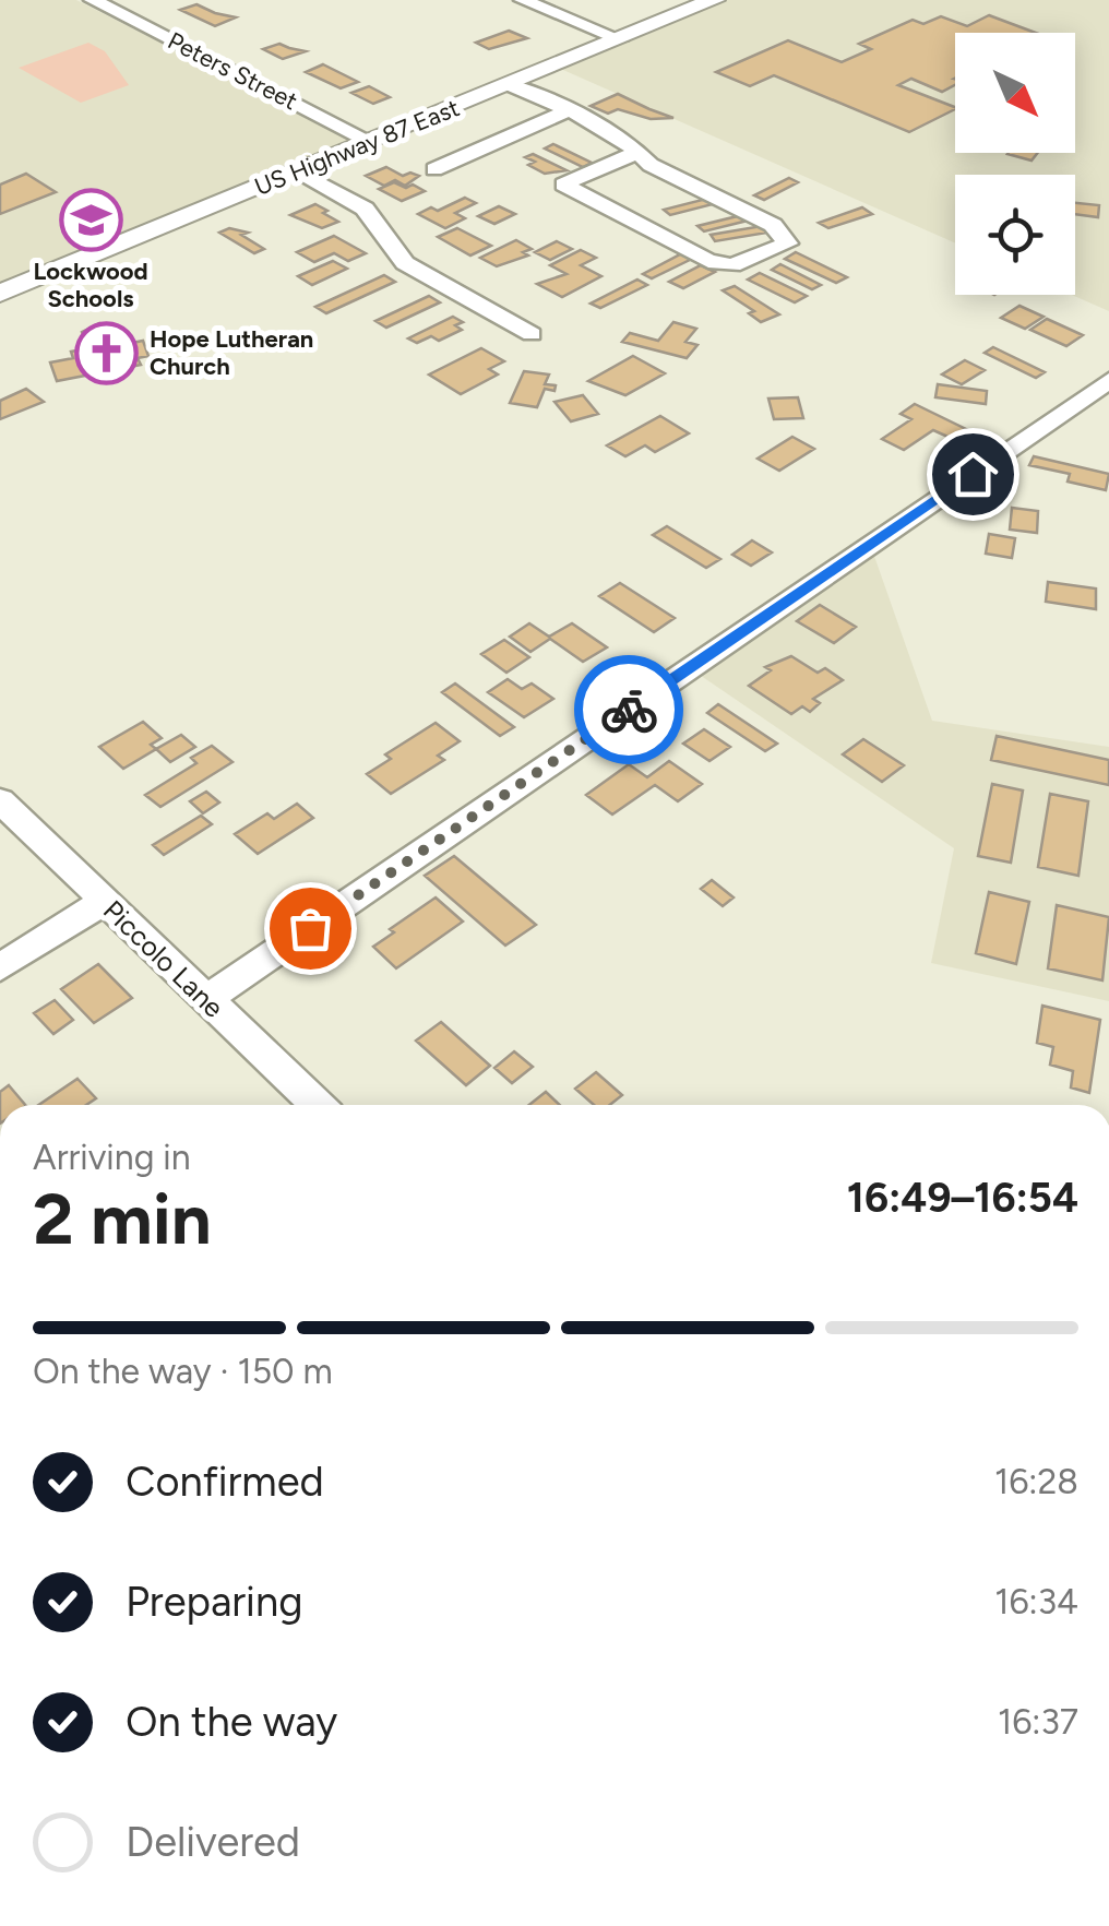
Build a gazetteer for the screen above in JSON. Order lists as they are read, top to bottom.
{
  "streets": {
    "street": ["Peters Street", "US Highway 87 East", "Piccolo Lane"]
  },
  "crossings": [
    ["Peters Street", "US Highway 87 East"]
  ],
  "places": {
    "school or university": ["Lockwood Schools"],
    "church": ["Hope Lutheran Church"]
  },
  "north": "bottom right",
  "page": {
    "heading": ["2 min", "Arriving in", "16:49–16:54"],
    "bar": "On the way · 150 m",
    "list": [
      ["Confirmed", "16:28"],
      ["Preparing", "16:34"],
      ["On the way", "16:37"],
      "Delivered"
    ]
  }
}
